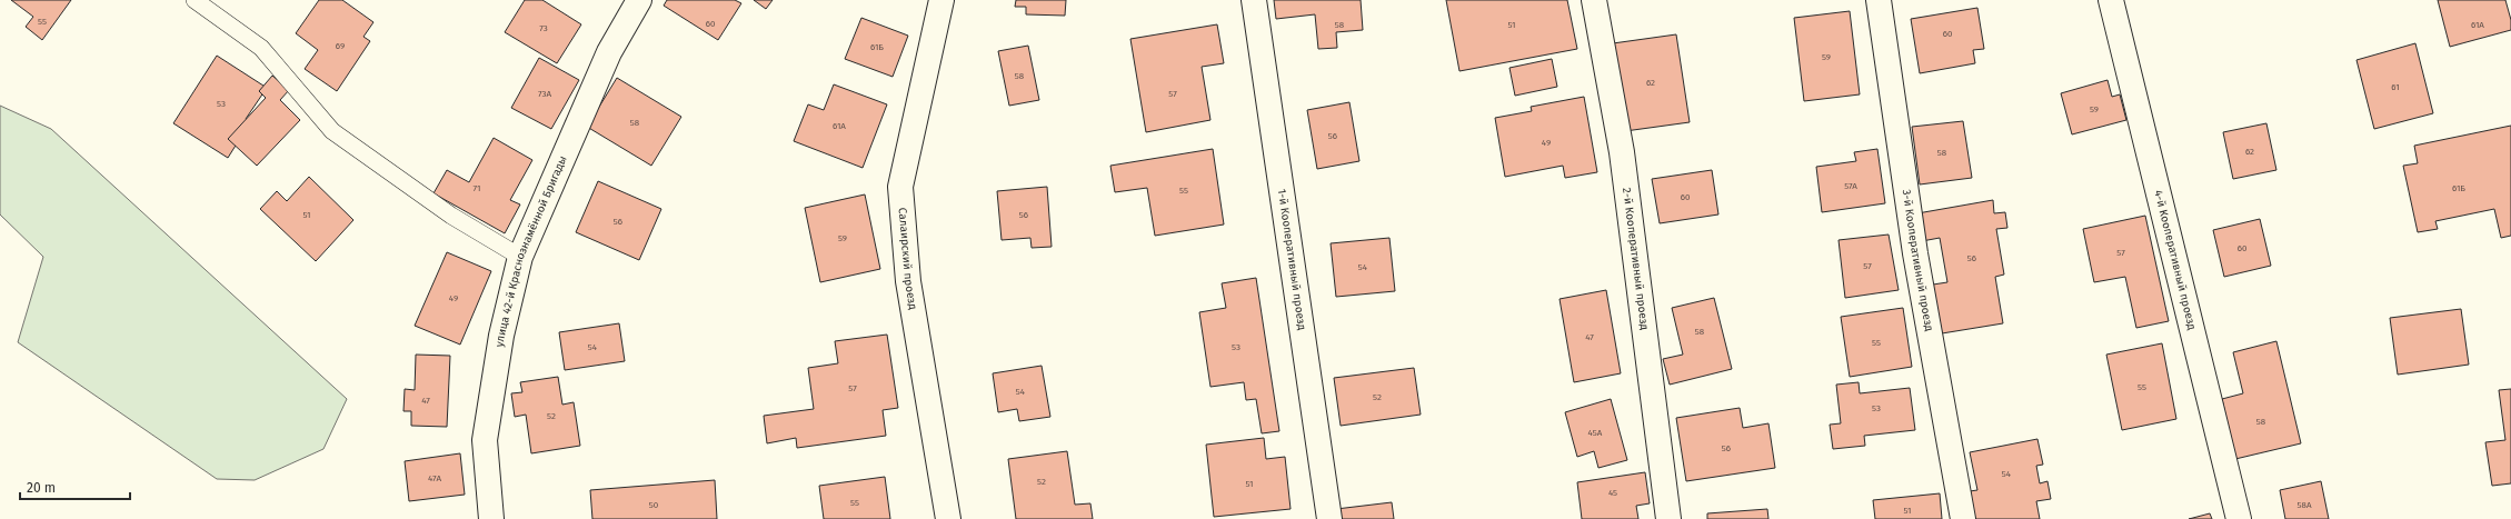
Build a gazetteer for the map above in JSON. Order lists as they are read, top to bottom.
{
  "streets": {
    "street": [
      "улица 42-й Краснознамённой Бригады",
      "Салаирский проезд",
      "1-й Кооперативный проезд",
      "2-й Кооперативный проезд",
      "4-й Кооперативный проезд",
      "3-й Кооперативный проезд"
    ]
  },
  "house_numbers": [
    "55",
    "60",
    "58",
    "51",
    "61А",
    "73",
    "60",
    "69",
    "61Б",
    "59",
    "58",
    "62",
    "61",
    "73А",
    "57",
    "53",
    "59",
    "58",
    "61А",
    "56",
    "49",
    "62",
    "58",
    "57А",
    "71",
    "61Б",
    "55",
    "60",
    "51",
    "56",
    "56",
    "59",
    "60",
    "57",
    "56",
    "57",
    "54",
    "49",
    "58",
    "47",
    "55",
    "54",
    "53",
    "55",
    "57",
    "54",
    "52",
    "47",
    "53",
    "52",
    "58",
    "45А",
    "56",
    "54",
    "47А",
    "52",
    "51",
    "45",
    "55",
    "50",
    "58А",
    "51"
  ],
  "scale_bar": "20 m"
}
